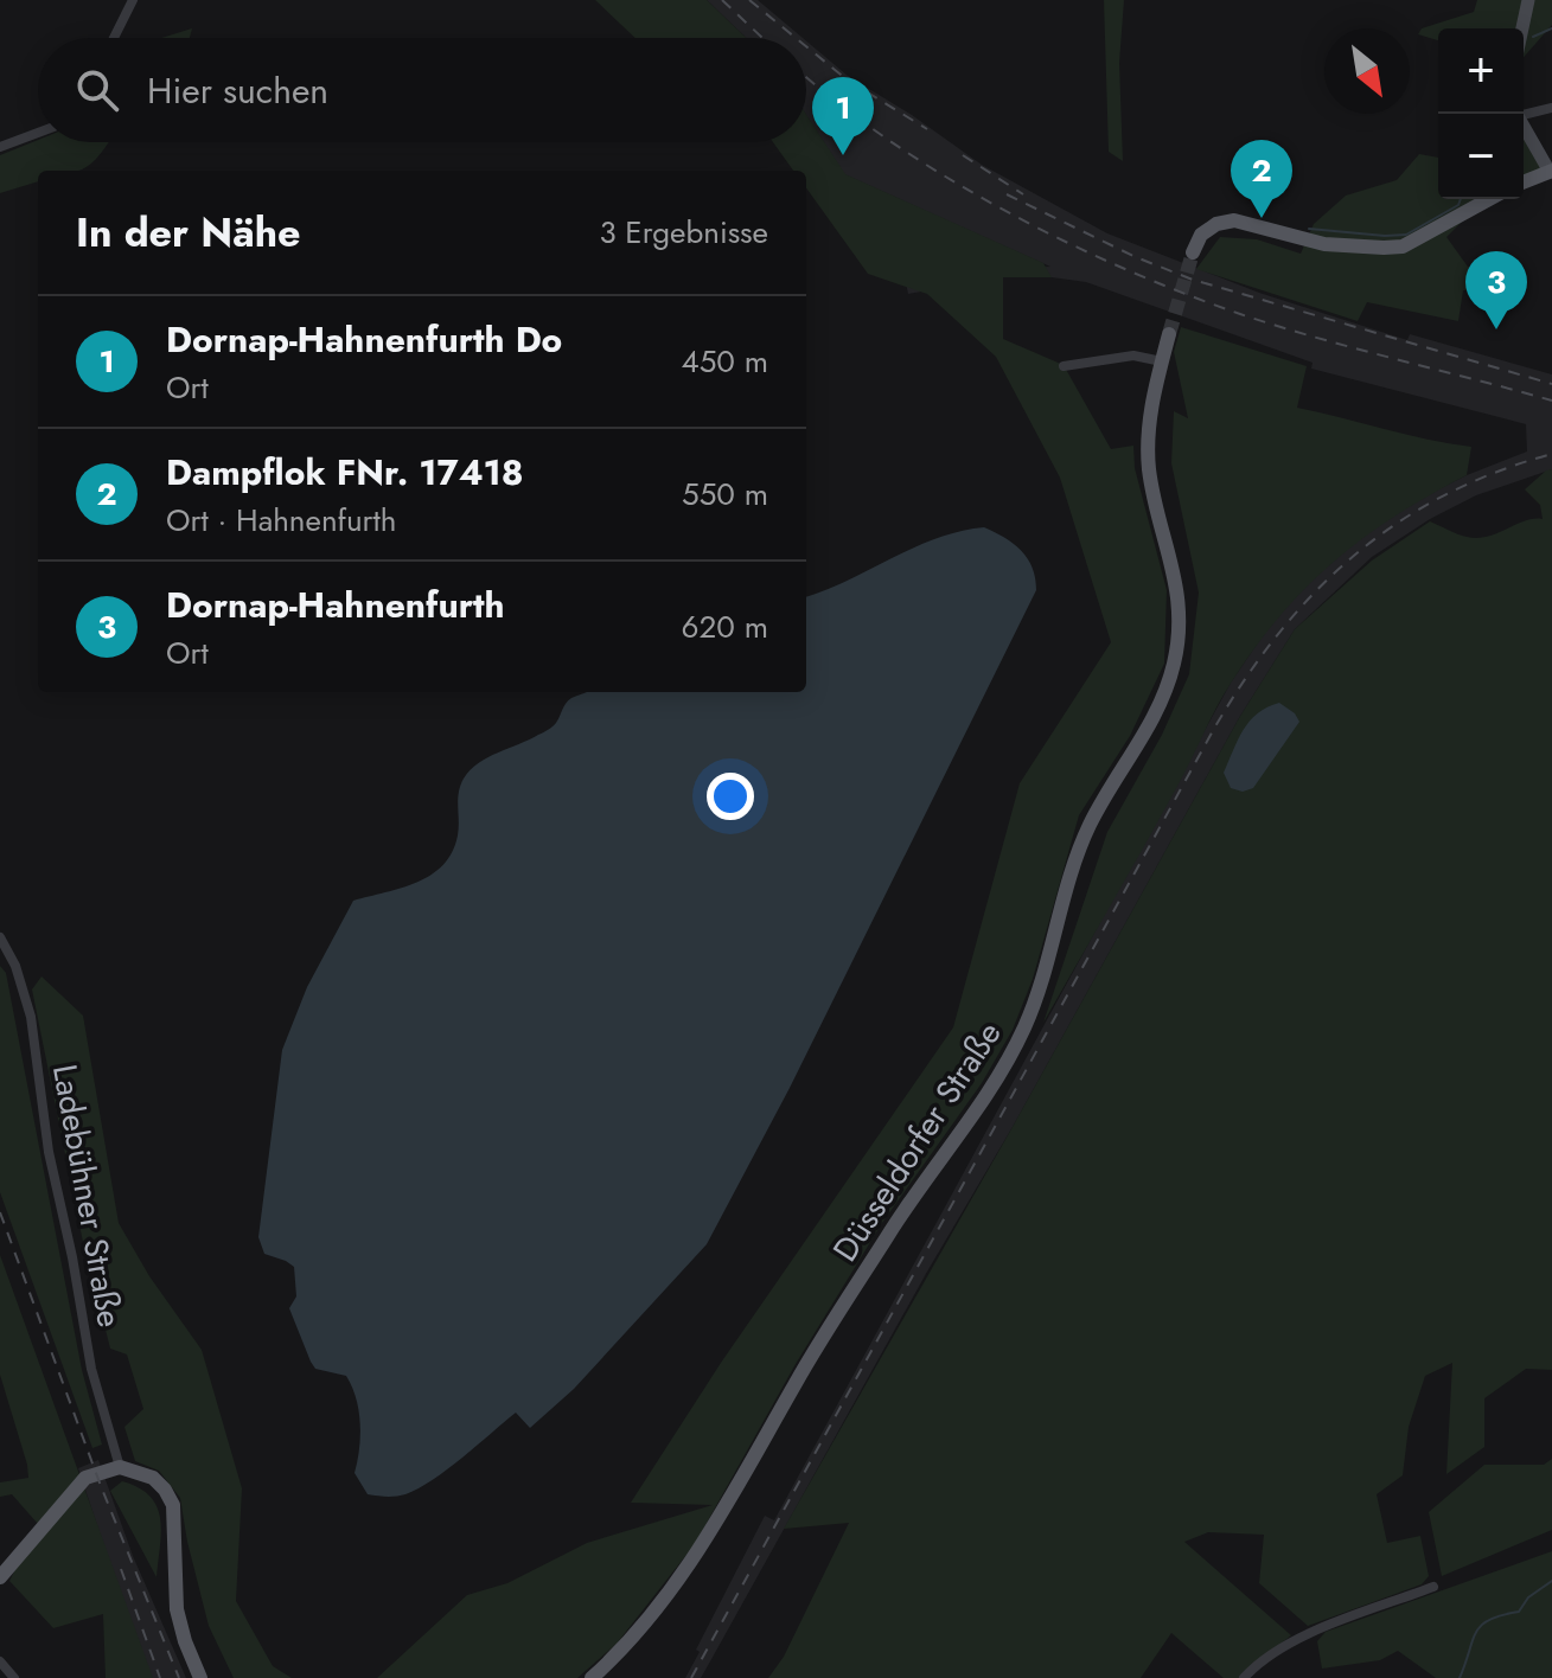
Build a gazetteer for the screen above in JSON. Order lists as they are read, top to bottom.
{
  "streets": {
    "main road": ["Düsseldorfer Straße"],
    "street": ["Ladebühner Straße"]
  },
  "north": "bottom right",
  "page": {
    "map_buttons": ["+", "−"],
    "search": "Hier suchen",
    "pins": ["1", "2", "3"],
    "heading": ["In der Nähe", "3 Ergebnisse"],
    "list": [
      {
        "mark": "1",
        "name": "Dornap-Hahnenfurth Do",
        "note": "Ort",
        "value": "450 m"
      },
      {
        "mark": "2",
        "name": "Dampflok FNr. 17418",
        "note": "Ort · Hahnenfurth",
        "value": "550 m"
      },
      {
        "mark": "3",
        "name": "Dornap-Hahnenfurth",
        "note": "Ort",
        "value": "620 m"
      }
    ]
  }
}
